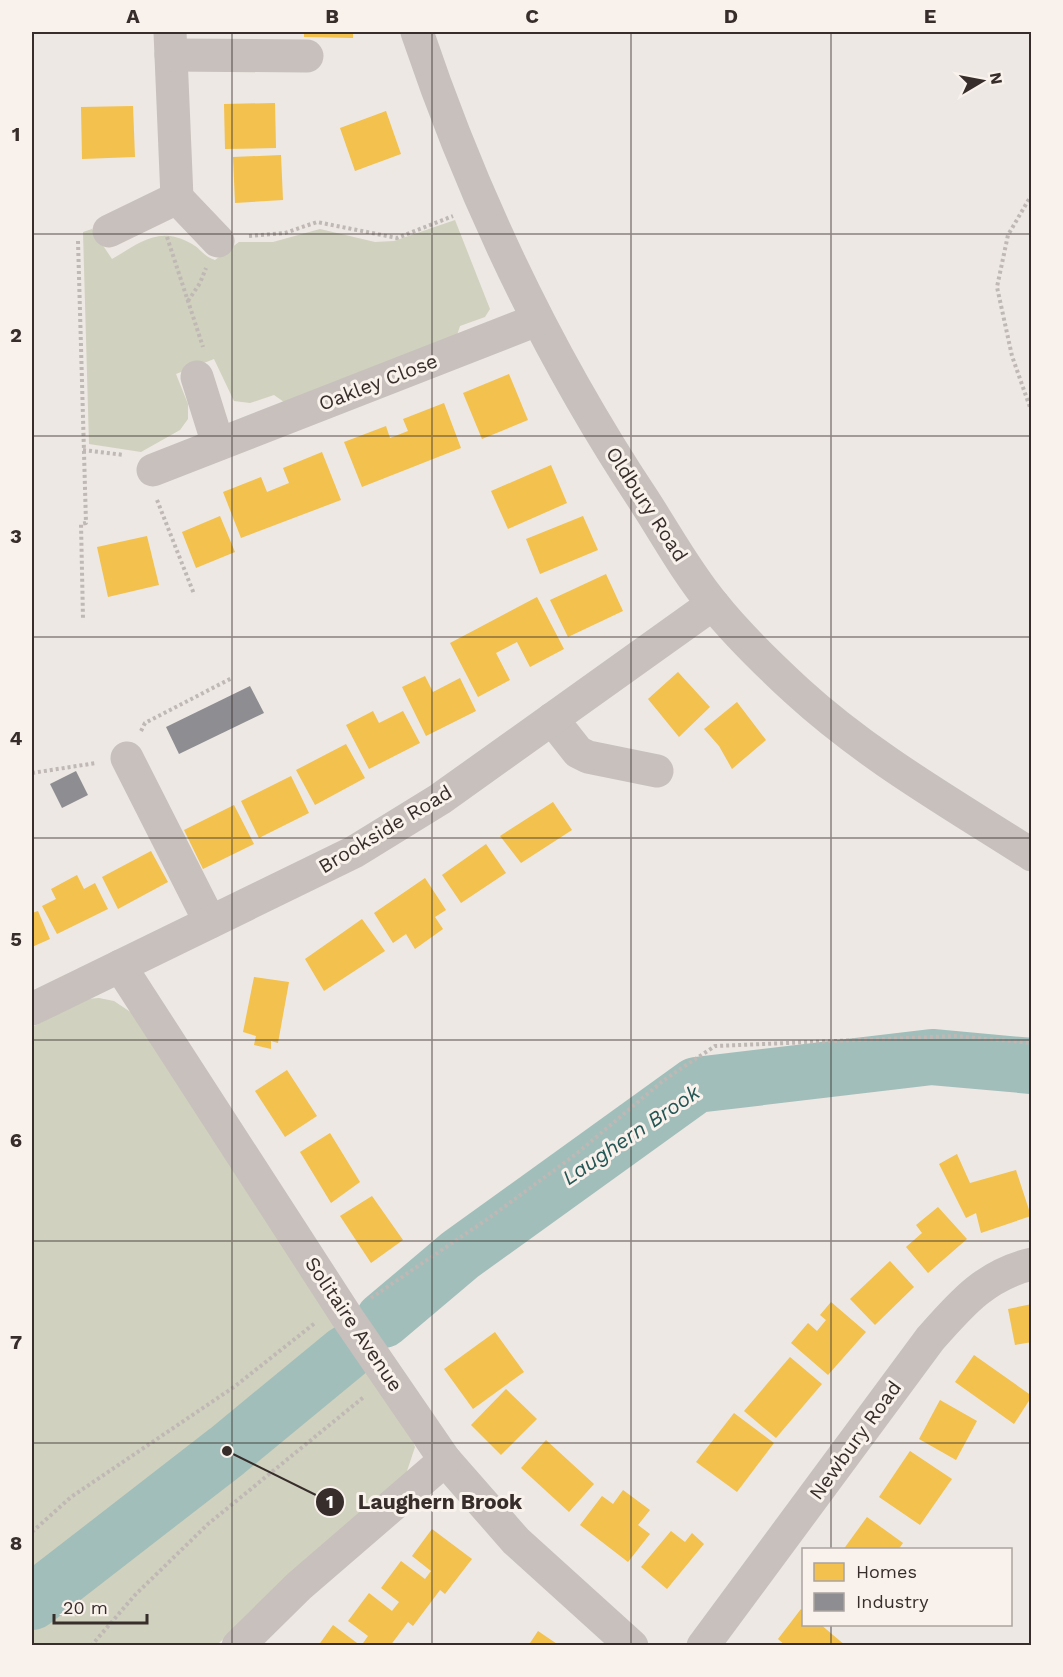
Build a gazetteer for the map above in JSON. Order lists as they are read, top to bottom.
{
  "streets": {
    "street": [
      "Oakley Close",
      "Oldbury Road",
      "Brookside Road",
      "Solitaire Avenue",
      "Newbury Road"
    ]
  },
  "crossings": [
    ["Oakley Close", "Oldbury Road"],
    ["Oldbury Road", "Brookside Road"],
    ["Brookside Road", "Solitaire Avenue"]
  ],
  "water": ["Laughern Brook"],
  "places": ["Laughern Brook"],
  "legend": ["Homes", "Industry"],
  "scale_bar": "20 m",
  "north": "right",
  "grid": {
    "columns": [
      "A",
      "B",
      "C",
      "D",
      "E"
    ],
    "rows": [
      "1",
      "2",
      "3",
      "4",
      "5",
      "6",
      "7",
      "8"
    ]
  }
}
